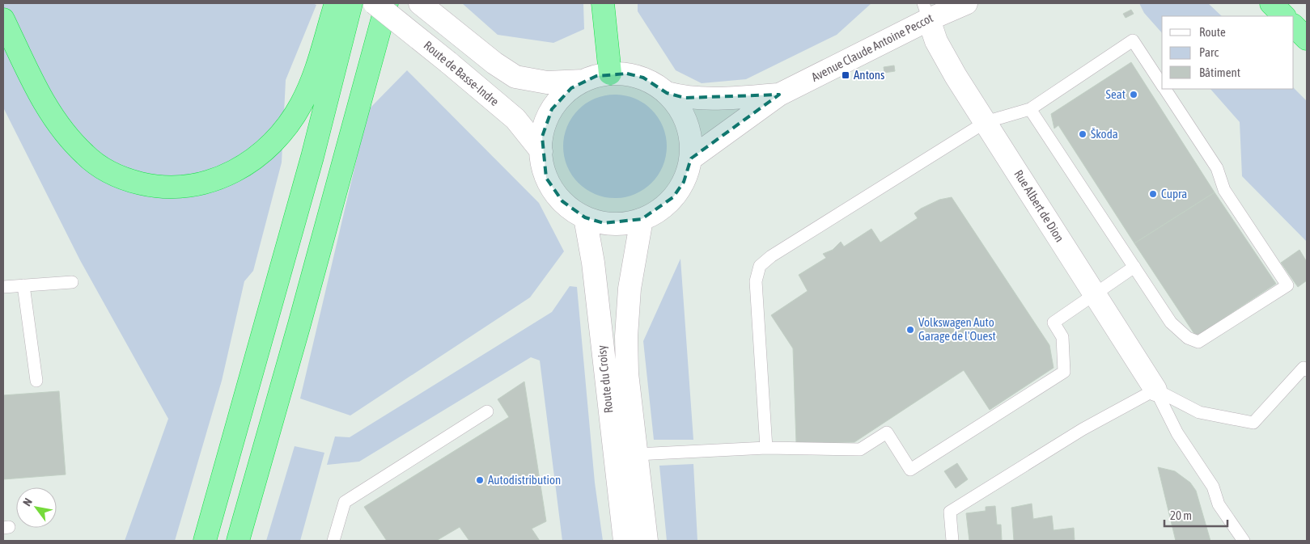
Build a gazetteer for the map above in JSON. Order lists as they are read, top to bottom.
{
  "streets": {
    "main road": [
      "Avenue Claude Antoine Peccot",
      "Route de Basse-Indre",
      "Rue Albert de Dion",
      "Route du Croisy"
    ]
  },
  "crossings": [
    ["Avenue Claude Antoine Peccot", "Rue Albert de Dion"]
  ],
  "places": {
    "transit": ["Antons"],
    "other": [
      "Seat",
      "Škoda",
      "Cupra",
      "Volkswagen Auto Garage de l'Ouest",
      "Autodistribution"
    ]
  },
  "legend": ["Route", "Parc", "Bâtiment"],
  "scale_bar": "20 m",
  "north": "top left"
}
